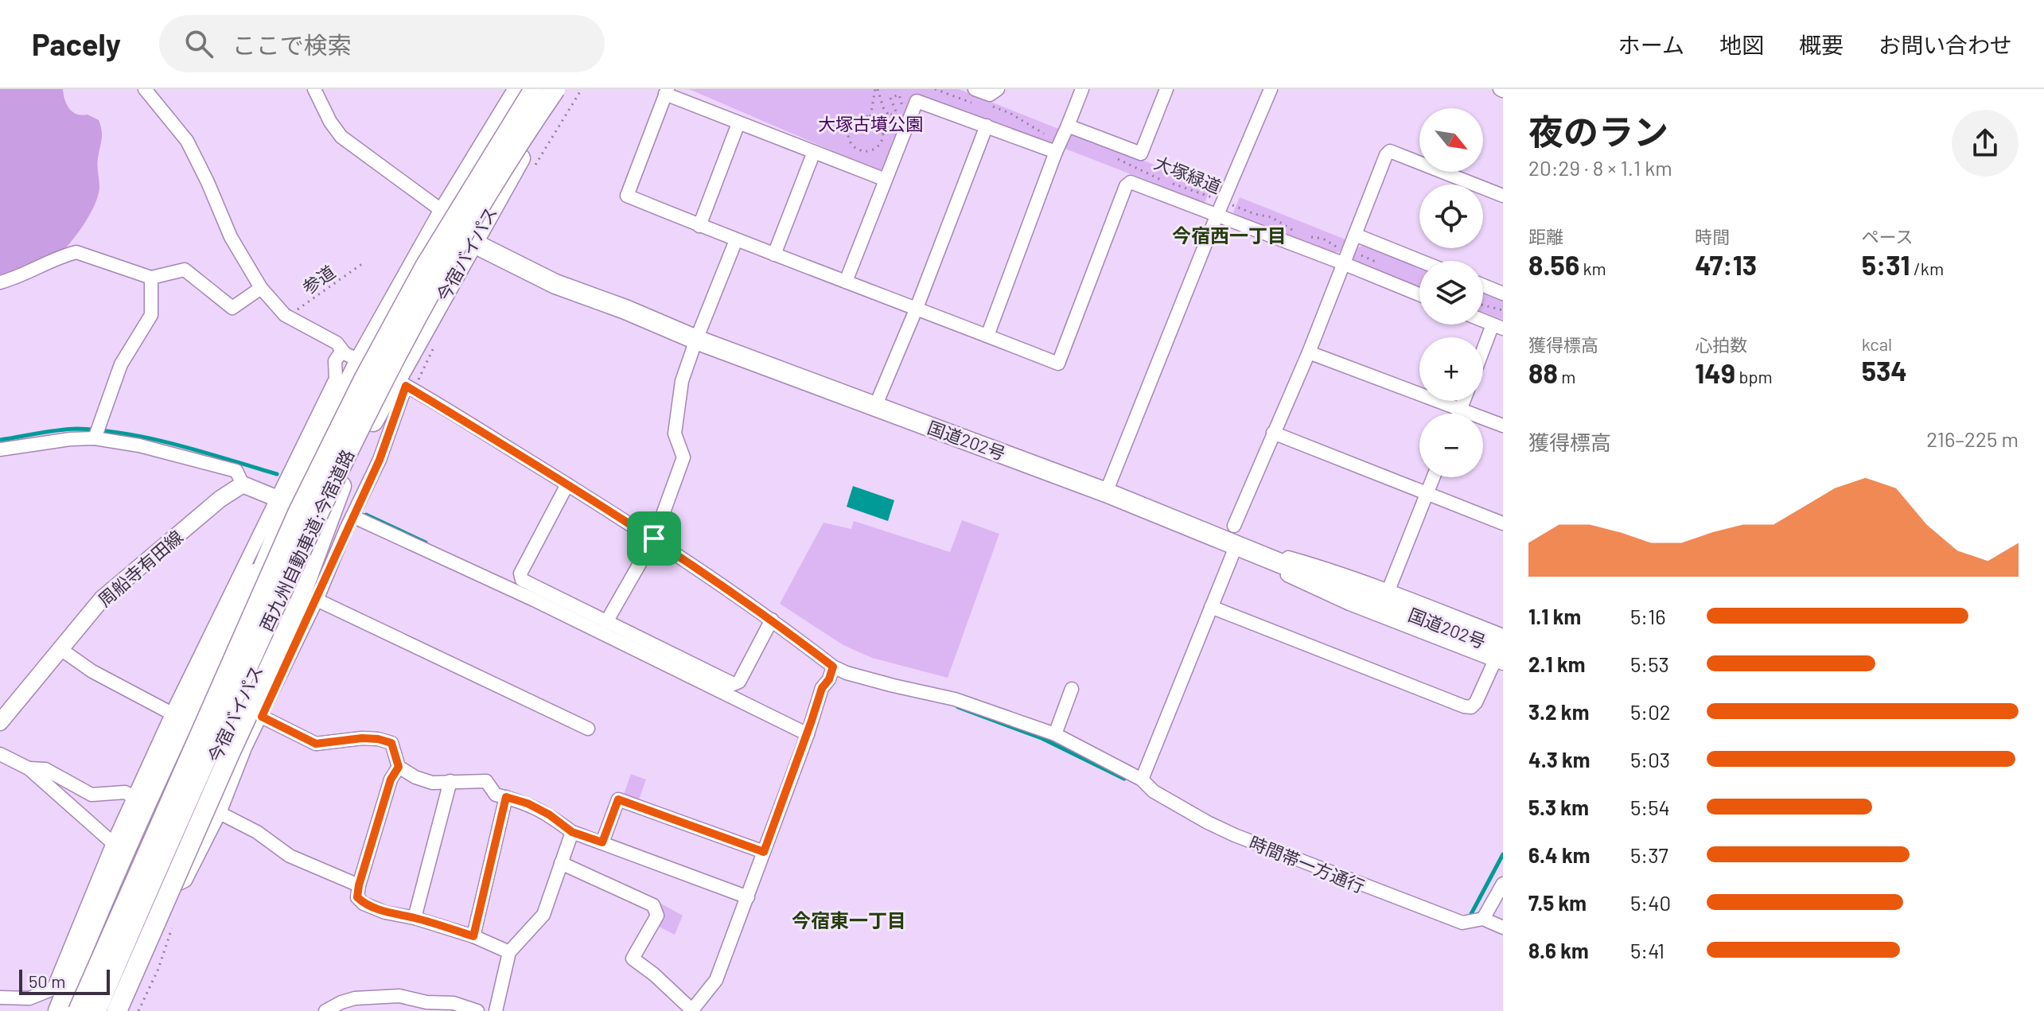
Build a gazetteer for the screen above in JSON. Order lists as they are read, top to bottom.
{
  "streets": {
    "highway": ["今宿バイパス", "国道202号", "西九州自動車道;今宿道路"],
    "main road": ["周船寺有田線"],
    "street": ["時間帯一方通行"],
    "path": ["大塚緑道", "参道"]
  },
  "crossings": [
    ["今宿バイパス", "国道202号"],
    ["今宿バイパス", "時間帯一方通行"]
  ],
  "districts": ["今宿西一丁目", "今宿東一丁目"],
  "parks": ["大塚古墳公園"],
  "scale_bar": "50 m",
  "north": "bottom right",
  "page": {
    "header": "Pacely",
    "search": "ここで検索",
    "nav": [
      "ホーム",
      "地図",
      "概要",
      "お問い合わせ"
    ],
    "heading": ["夜のラン", "20:29 · 8 × 1.1 km"],
    "map_buttons": ["+", "−"],
    "stats": [
      ["距離", "8.56 km"],
      ["時間", "47:13"],
      ["ペース", "5:31 /km"],
      ["獲得標高", "88 m"],
      ["心拍数", "149 bpm"],
      ["kcal", "534"]
    ],
    "chart": ["獲得標高", "216–225 m"],
    "list": [
      {
        "name": "1.1 km",
        "note": "5:16"
      },
      {
        "name": "2.1 km",
        "note": "5:53"
      },
      {
        "name": "3.2 km",
        "note": "5:02"
      },
      {
        "name": "4.3 km",
        "note": "5:03"
      },
      {
        "name": "5.3 km",
        "note": "5:54"
      },
      {
        "name": "6.4 km",
        "note": "5:37"
      },
      {
        "name": "7.5 km",
        "note": "5:40"
      },
      {
        "name": "8.6 km",
        "note": "5:41"
      }
    ],
    "scale": "50 m"
  }
}
